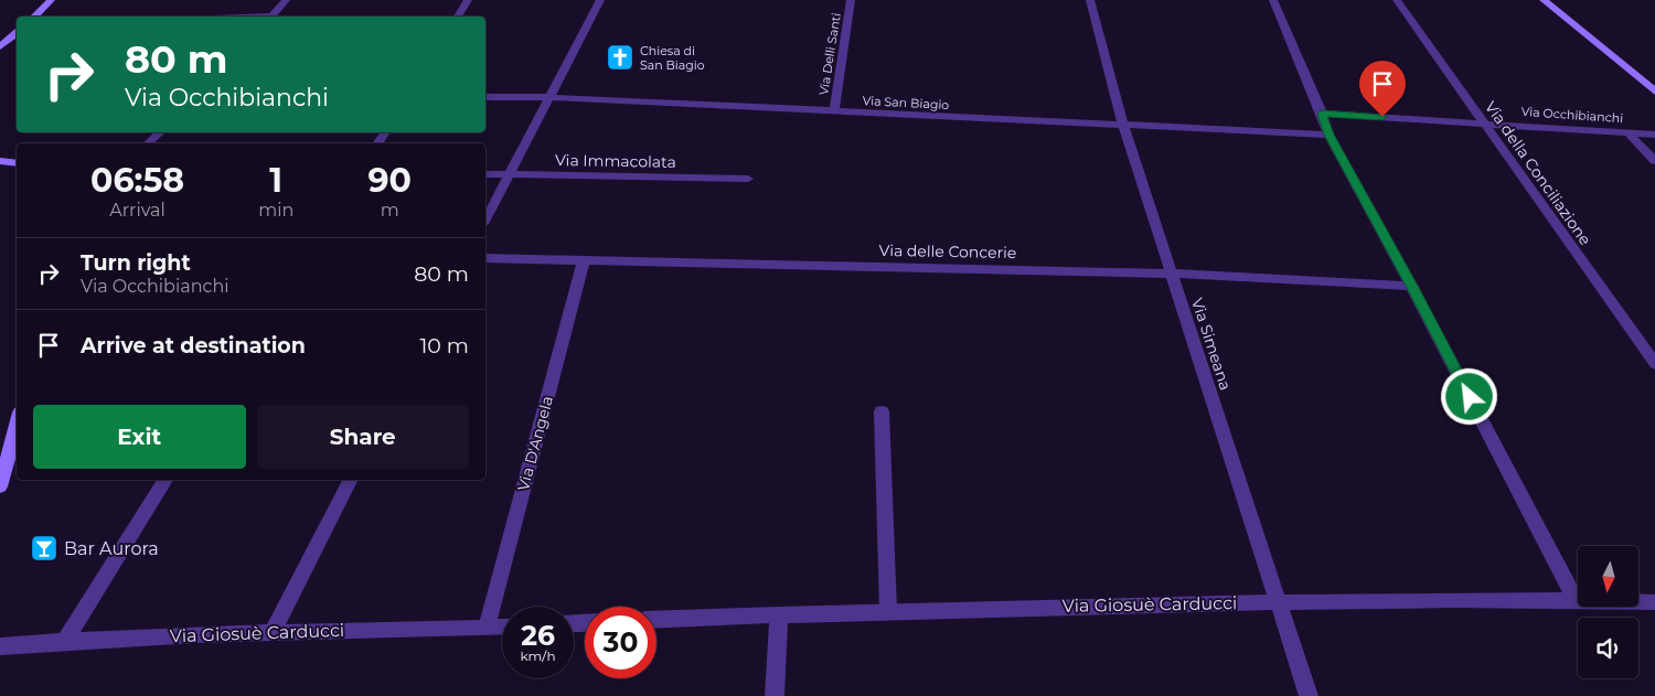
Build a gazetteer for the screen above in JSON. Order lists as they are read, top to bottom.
{
  "streets": {
    "street": [
      "Via Delli Santi",
      "Via San Biagio",
      "Via Occhibianchi",
      "Via Immacolata",
      "Via della Conciliazione",
      "Via delle Concerie",
      "Via Simeana",
      "Via D'Angela",
      "Via Giosuè Carducci"
    ]
  },
  "crossings": [
    ["Via Delli Santi", "Via San Biagio"],
    ["Via San Biagio", "Via Simeana"],
    ["Via Occhibianchi", "Via della Conciliazione"],
    ["Via delle Concerie", "Via Simeana"],
    ["Via delle Concerie", "Via D'Angela"],
    ["Via Simeana", "Via Giosuè Carducci"],
    ["Via D'Angela", "Via Giosuè Carducci"]
  ],
  "places": {
    "church": ["Chiesa di San Biagio"],
    "bar": ["Bar Aurora"]
  },
  "north": "bottom",
  "page": {
    "turn": ["80 m", "Via Occhibianchi"],
    "eta": [
      "06:58",
      "Arrival",
      "1",
      "min",
      "90",
      "m"
    ],
    "list": [
      {
        "name": "Turn right",
        "note": "Via Occhibianchi",
        "value": "80 m"
      },
      {
        "name": "Arrive at destination",
        "value": "10 m"
      }
    ],
    "buttons": ["Exit", "Share"],
    "speed": "26 km/h",
    "limit": "30"
  }
}
